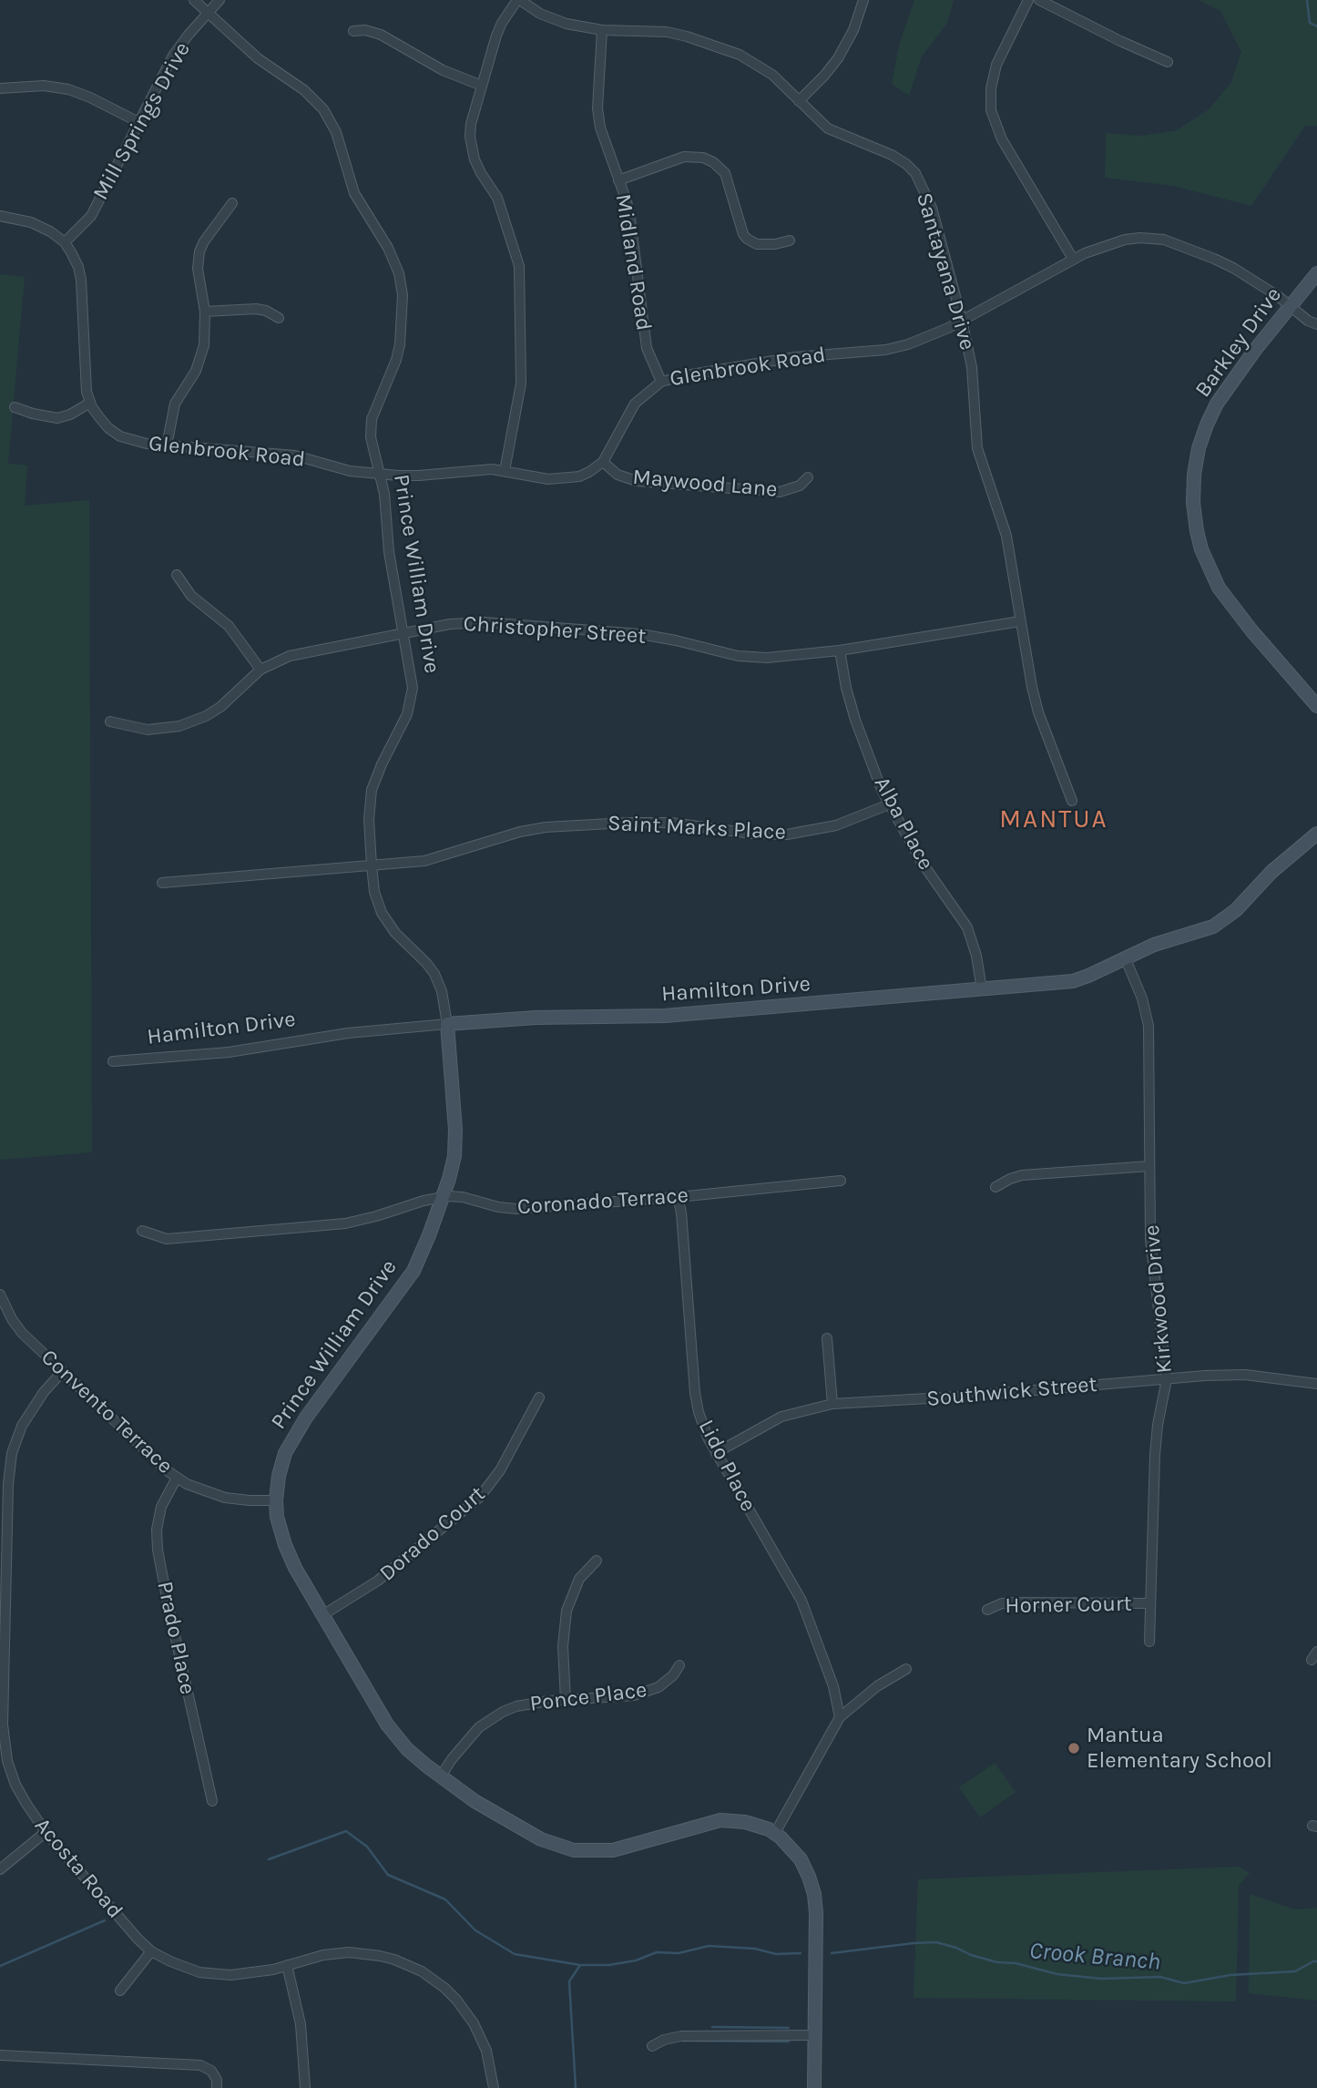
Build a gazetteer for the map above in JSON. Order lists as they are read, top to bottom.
{
  "streets": {
    "street": [
      "Mill Springs Drive",
      "Midland Road",
      "Santayana Drive",
      "Barkley Drive",
      "Glenbrook Road",
      "Maywood Lane",
      "Prince William Drive",
      "Christopher Street",
      "Alba Place",
      "Saint Marks Place",
      "Hamilton Drive",
      "Coronado Terrace",
      "Kirkwood Drive",
      "Southwick Street",
      "Convento Terrace",
      "Lido Place",
      "Dorado Court",
      "Horner Court",
      "Prado Place",
      "Ponce Place",
      "Acosta Road"
    ]
  },
  "crossings": [
    ["Mill Springs Drive", "Glenbrook Road"],
    ["Mill Springs Drive", "Prince William Drive"],
    ["Midland Road", "Santayana Drive"],
    ["Midland Road", "Glenbrook Road"],
    ["Santayana Drive", "Glenbrook Road"],
    ["Santayana Drive", "Christopher Street"],
    ["Barkley Drive", "Glenbrook Road"],
    ["Glenbrook Road", "Maywood Lane"],
    ["Glenbrook Road", "Prince William Drive"],
    ["Prince William Drive", "Christopher Street"],
    ["Prince William Drive", "Saint Marks Place"],
    ["Prince William Drive", "Hamilton Drive"],
    ["Prince William Drive", "Coronado Terrace"],
    ["Prince William Drive", "Convento Terrace"],
    ["Prince William Drive", "Dorado Court"],
    ["Prince William Drive", "Ponce Place"],
    ["Christopher Street", "Alba Place"],
    ["Alba Place", "Saint Marks Place"],
    ["Alba Place", "Hamilton Drive"],
    ["Hamilton Drive", "Kirkwood Drive"],
    ["Coronado Terrace", "Lido Place"],
    ["Kirkwood Drive", "Southwick Street"],
    ["Kirkwood Drive", "Horner Court"],
    ["Southwick Street", "Lido Place"],
    ["Convento Terrace", "Prado Place"],
    ["Convento Terrace", "Acosta Road"]
  ],
  "districts": ["MANTUA"],
  "water": ["Crook Branch"],
  "places": ["Mantua Elementary School"]
}
